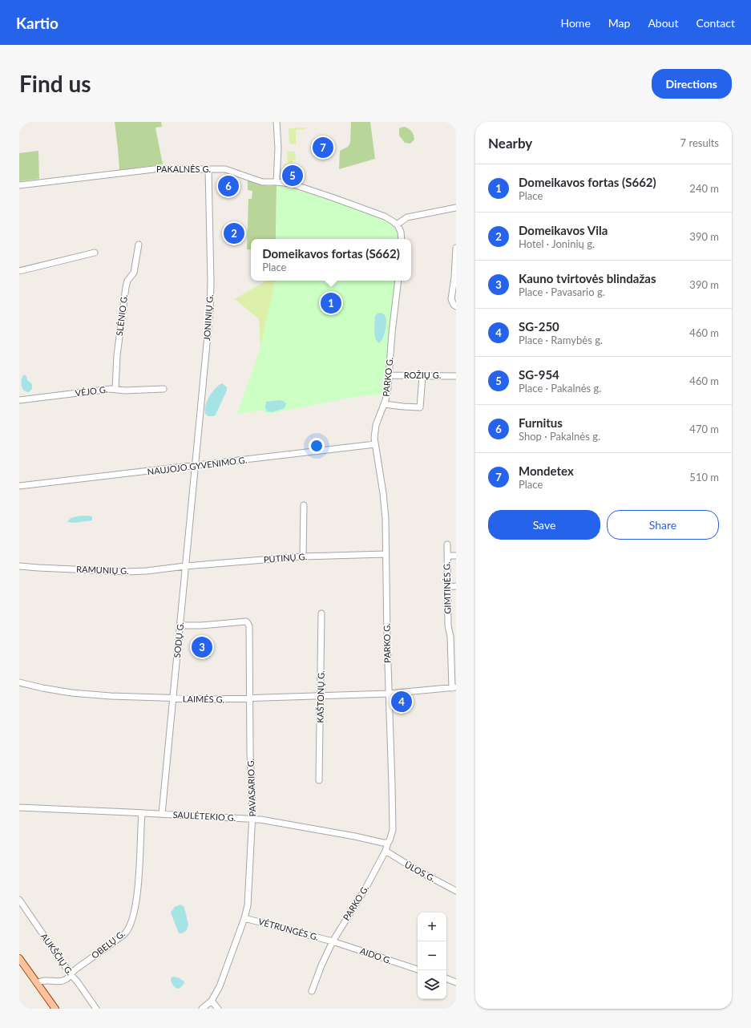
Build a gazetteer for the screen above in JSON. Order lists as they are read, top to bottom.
{
  "streets": {
    "street": [
      "PAKALNĖS G.",
      "SLĖNIO G.",
      "JONINIŲ G.",
      "ROŽIŲ G.",
      "PARKO G.",
      "VĖJO G.",
      "NAUJOJO GYVENIMO G.",
      "PUTINŲ G.",
      "RAMUNIŲ G.",
      "GIMTINĖS G.",
      "SODŲ G.",
      "KAŠTONŲ G.",
      "LAIMĖS G.",
      "PAVASARIO G.",
      "SAULĖTEKIO G.",
      "ŪLOS G.",
      "VĖTRUNGĖS G.",
      "OBELŲ G.",
      "AUKŠČIŲ G.",
      "AIDO G."
    ]
  },
  "crossings": [
    ["PAKALNĖS G.", "JONINIŲ G."],
    ["SLĖNIO G.", "VĖJO G."],
    ["JONINIŲ G.", "NAUJOJO GYVENIMO G."],
    ["JONINIŲ G.", "SODŲ G."],
    ["ROŽIŲ G.", "PARKO G."],
    ["PARKO G.", "NAUJOJO GYVENIMO G."],
    ["PARKO G.", "PUTINŲ G."],
    ["PARKO G.", "LAIMĖS G."],
    ["PARKO G.", "SAULĖTEKIO G."],
    ["PARKO G.", "ŪLOS G."],
    ["PARKO G.", "VĖTRUNGĖS G."],
    ["PARKO G.", "AIDO G."],
    ["NAUJOJO GYVENIMO G.", "SODŲ G."],
    ["PUTINŲ G.", "RAMUNIŲ G."],
    ["PUTINŲ G.", "SODŲ G."],
    ["RAMUNIŲ G.", "SODŲ G."],
    ["GIMTINĖS G.", "LAIMĖS G."],
    ["SODŲ G.", "LAIMĖS G."],
    ["SODŲ G.", "PAVASARIO G."],
    ["SODŲ G.", "SAULĖTEKIO G."],
    ["KAŠTONŲ G.", "LAIMĖS G."],
    ["LAIMĖS G.", "PAVASARIO G."],
    ["PAVASARIO G.", "SAULĖTEKIO G."],
    ["PAVASARIO G.", "VĖTRUNGĖS G."],
    ["SAULĖTEKIO G.", "OBELŲ G."],
    ["VĖTRUNGĖS G.", "AIDO G."],
    ["OBELŲ G.", "AUKŠČIŲ G."]
  ],
  "page": {
    "header": "Kartio",
    "nav": [
      "Home",
      "Map",
      "About",
      "Contact"
    ],
    "buttons": [
      "Directions",
      ["Save", "Share"]
    ],
    "title": "Find us",
    "heading": ["Nearby", "7 results"],
    "pins": [
      "7",
      "5",
      "6",
      "2",
      "1",
      "3",
      "4"
    ],
    "list": [
      {
        "mark": "1",
        "name": "Domeikavos fortas (S662)",
        "note": "Place",
        "value": "240 m"
      },
      {
        "mark": "2",
        "name": "Domeikavos Vila",
        "note": "Hotel · Joninių g.",
        "value": "390 m"
      },
      {
        "mark": "3",
        "name": "Kauno tvirtovės blindažas",
        "note": "Place · Pavasario g.",
        "value": "390 m"
      },
      {
        "mark": "4",
        "name": "SG-250",
        "note": "Place · Ramybės g.",
        "value": "460 m"
      },
      {
        "mark": "5",
        "name": "SG-954",
        "note": "Place · Pakalnės g.",
        "value": "460 m"
      },
      {
        "mark": "6",
        "name": "Furnitus",
        "note": "Shop · Pakalnės g.",
        "value": "470 m"
      },
      {
        "mark": "7",
        "name": "Mondetex",
        "note": "Place",
        "value": "510 m"
      }
    ],
    "popup": ["Domeikavos fortas (S662)", "Place"],
    "map_buttons": ["+", "−"]
  }
}
